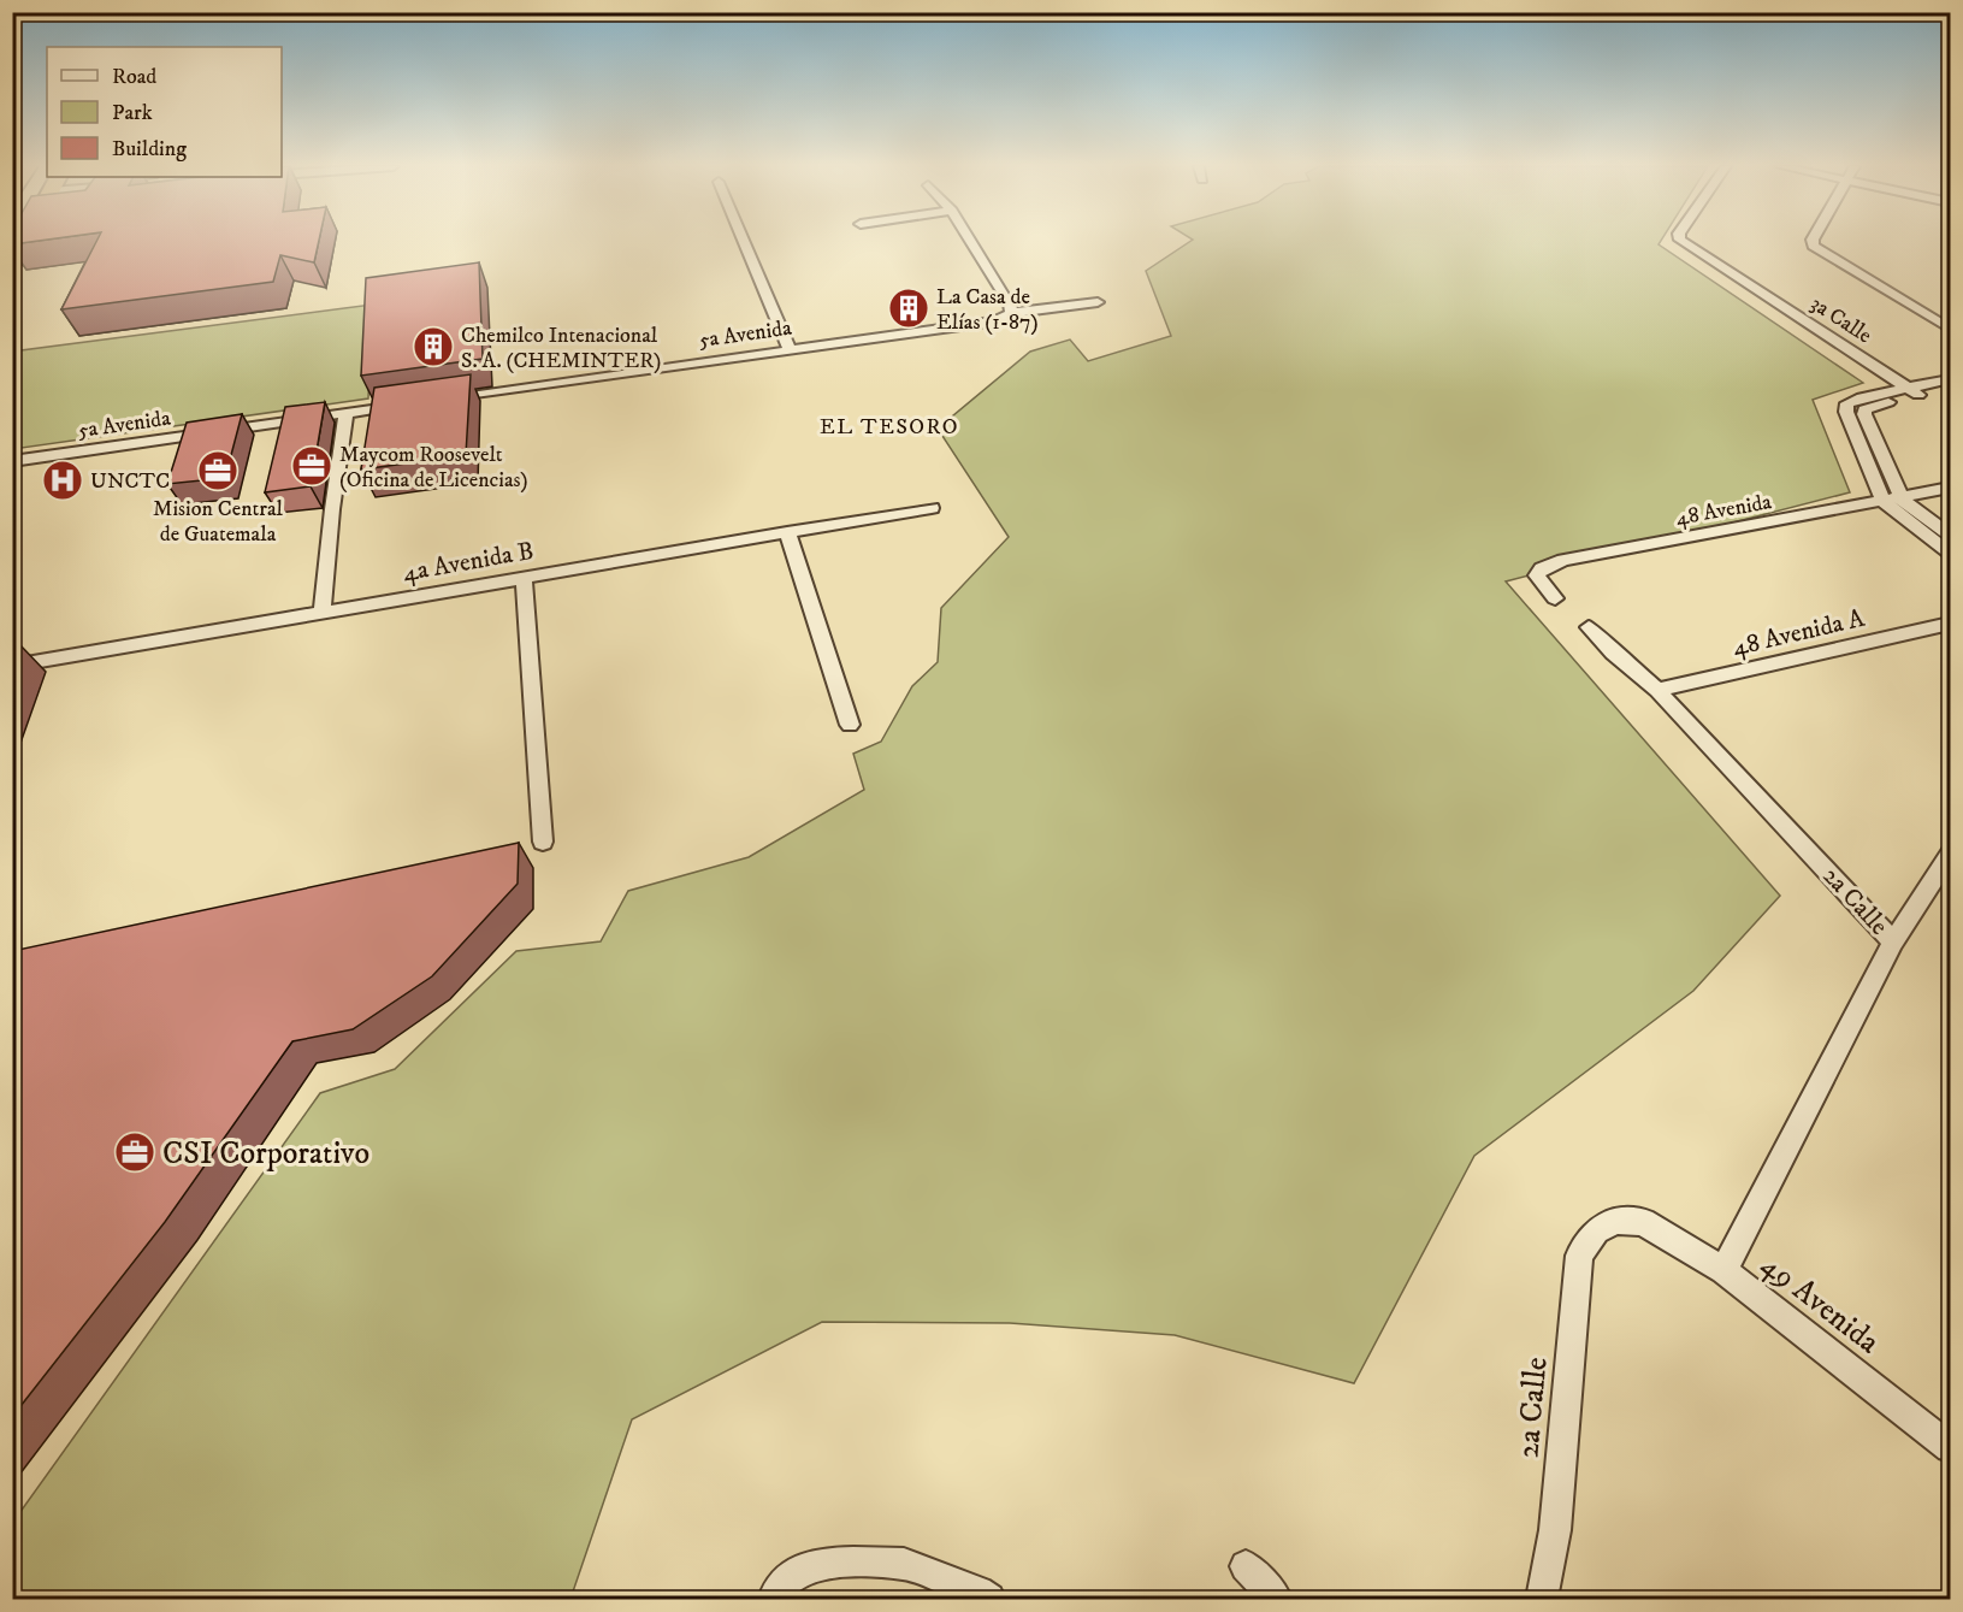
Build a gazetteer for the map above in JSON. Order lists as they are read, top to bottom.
{
  "streets": {
    "street": [
      "3a Calle",
      "5a Avenida",
      "48 Avenida",
      "4a Avenida B",
      "48 Avenida A",
      "2a Calle",
      "49 Avenida"
    ]
  },
  "crossings": [
    ["48 Avenida A", "2a Calle"],
    ["2a Calle", "49 Avenida"]
  ],
  "districts": ["EL TESORO"],
  "places": {
    "building": ["La Casa de Elías (1-87)", "Chemilco Intenacional S. A. (CHEMINTER)"],
    "office": ["Maycom Roosevelt (Oficina de Licencias)", "Mision Central de Guatemala", "CSI Corporativo"],
    "hospital": ["UNCTC"]
  },
  "legend": ["Road", "Park", "Building"]
}
